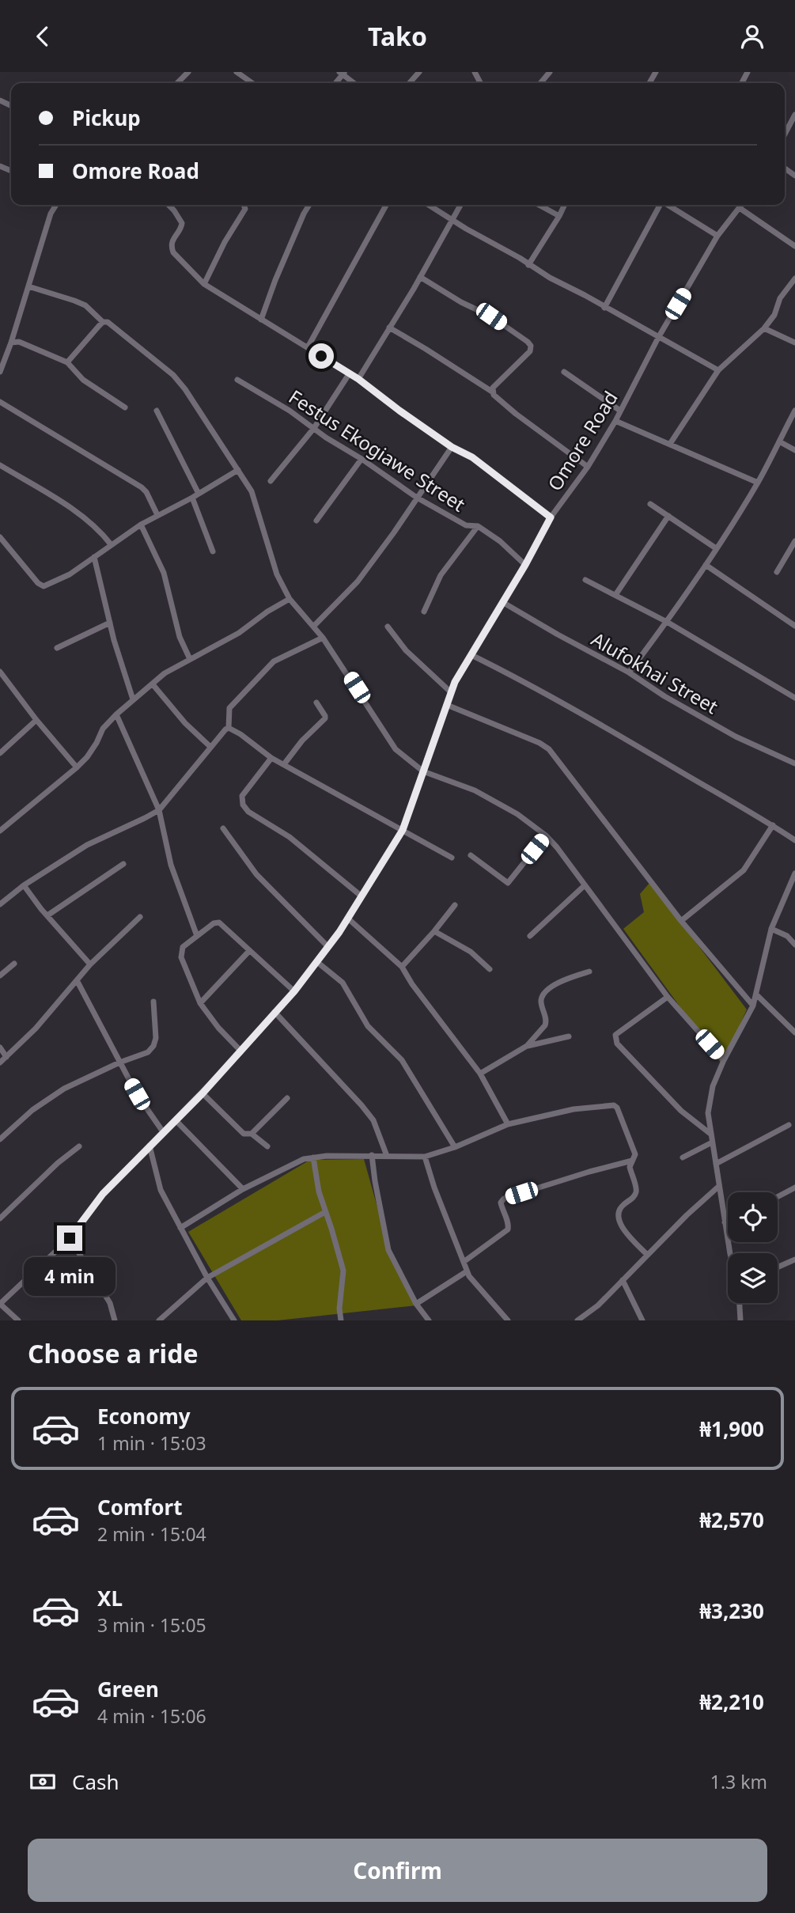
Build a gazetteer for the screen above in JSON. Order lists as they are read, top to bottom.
{
  "streets": {
    "street": ["Omore Road", "Festus Ekogiawe Street", "Alufokhai Street"]
  },
  "crossings": [
    ["Omore Road", "Festus Ekogiawe Street"],
    ["Omore Road", "Alufokhai Street"]
  ],
  "page": {
    "header": "Tako",
    "banner": ["Pickup", "Omore Road"],
    "bubble": "4 min",
    "heading": "Choose a ride",
    "list": [
      {
        "name": "Economy",
        "note": "1 min · 15:03",
        "value": "₦1,900"
      },
      {
        "name": "Comfort",
        "note": "2 min · 15:04",
        "value": "₦2,570"
      },
      {
        "name": "XL",
        "note": "3 min · 15:05",
        "value": "₦3,230"
      },
      {
        "name": "Green",
        "note": "4 min · 15:06",
        "value": "₦2,210"
      }
    ],
    "pay": ["Cash", "1.3 km"],
    "buttons": "Confirm"
  }
}
